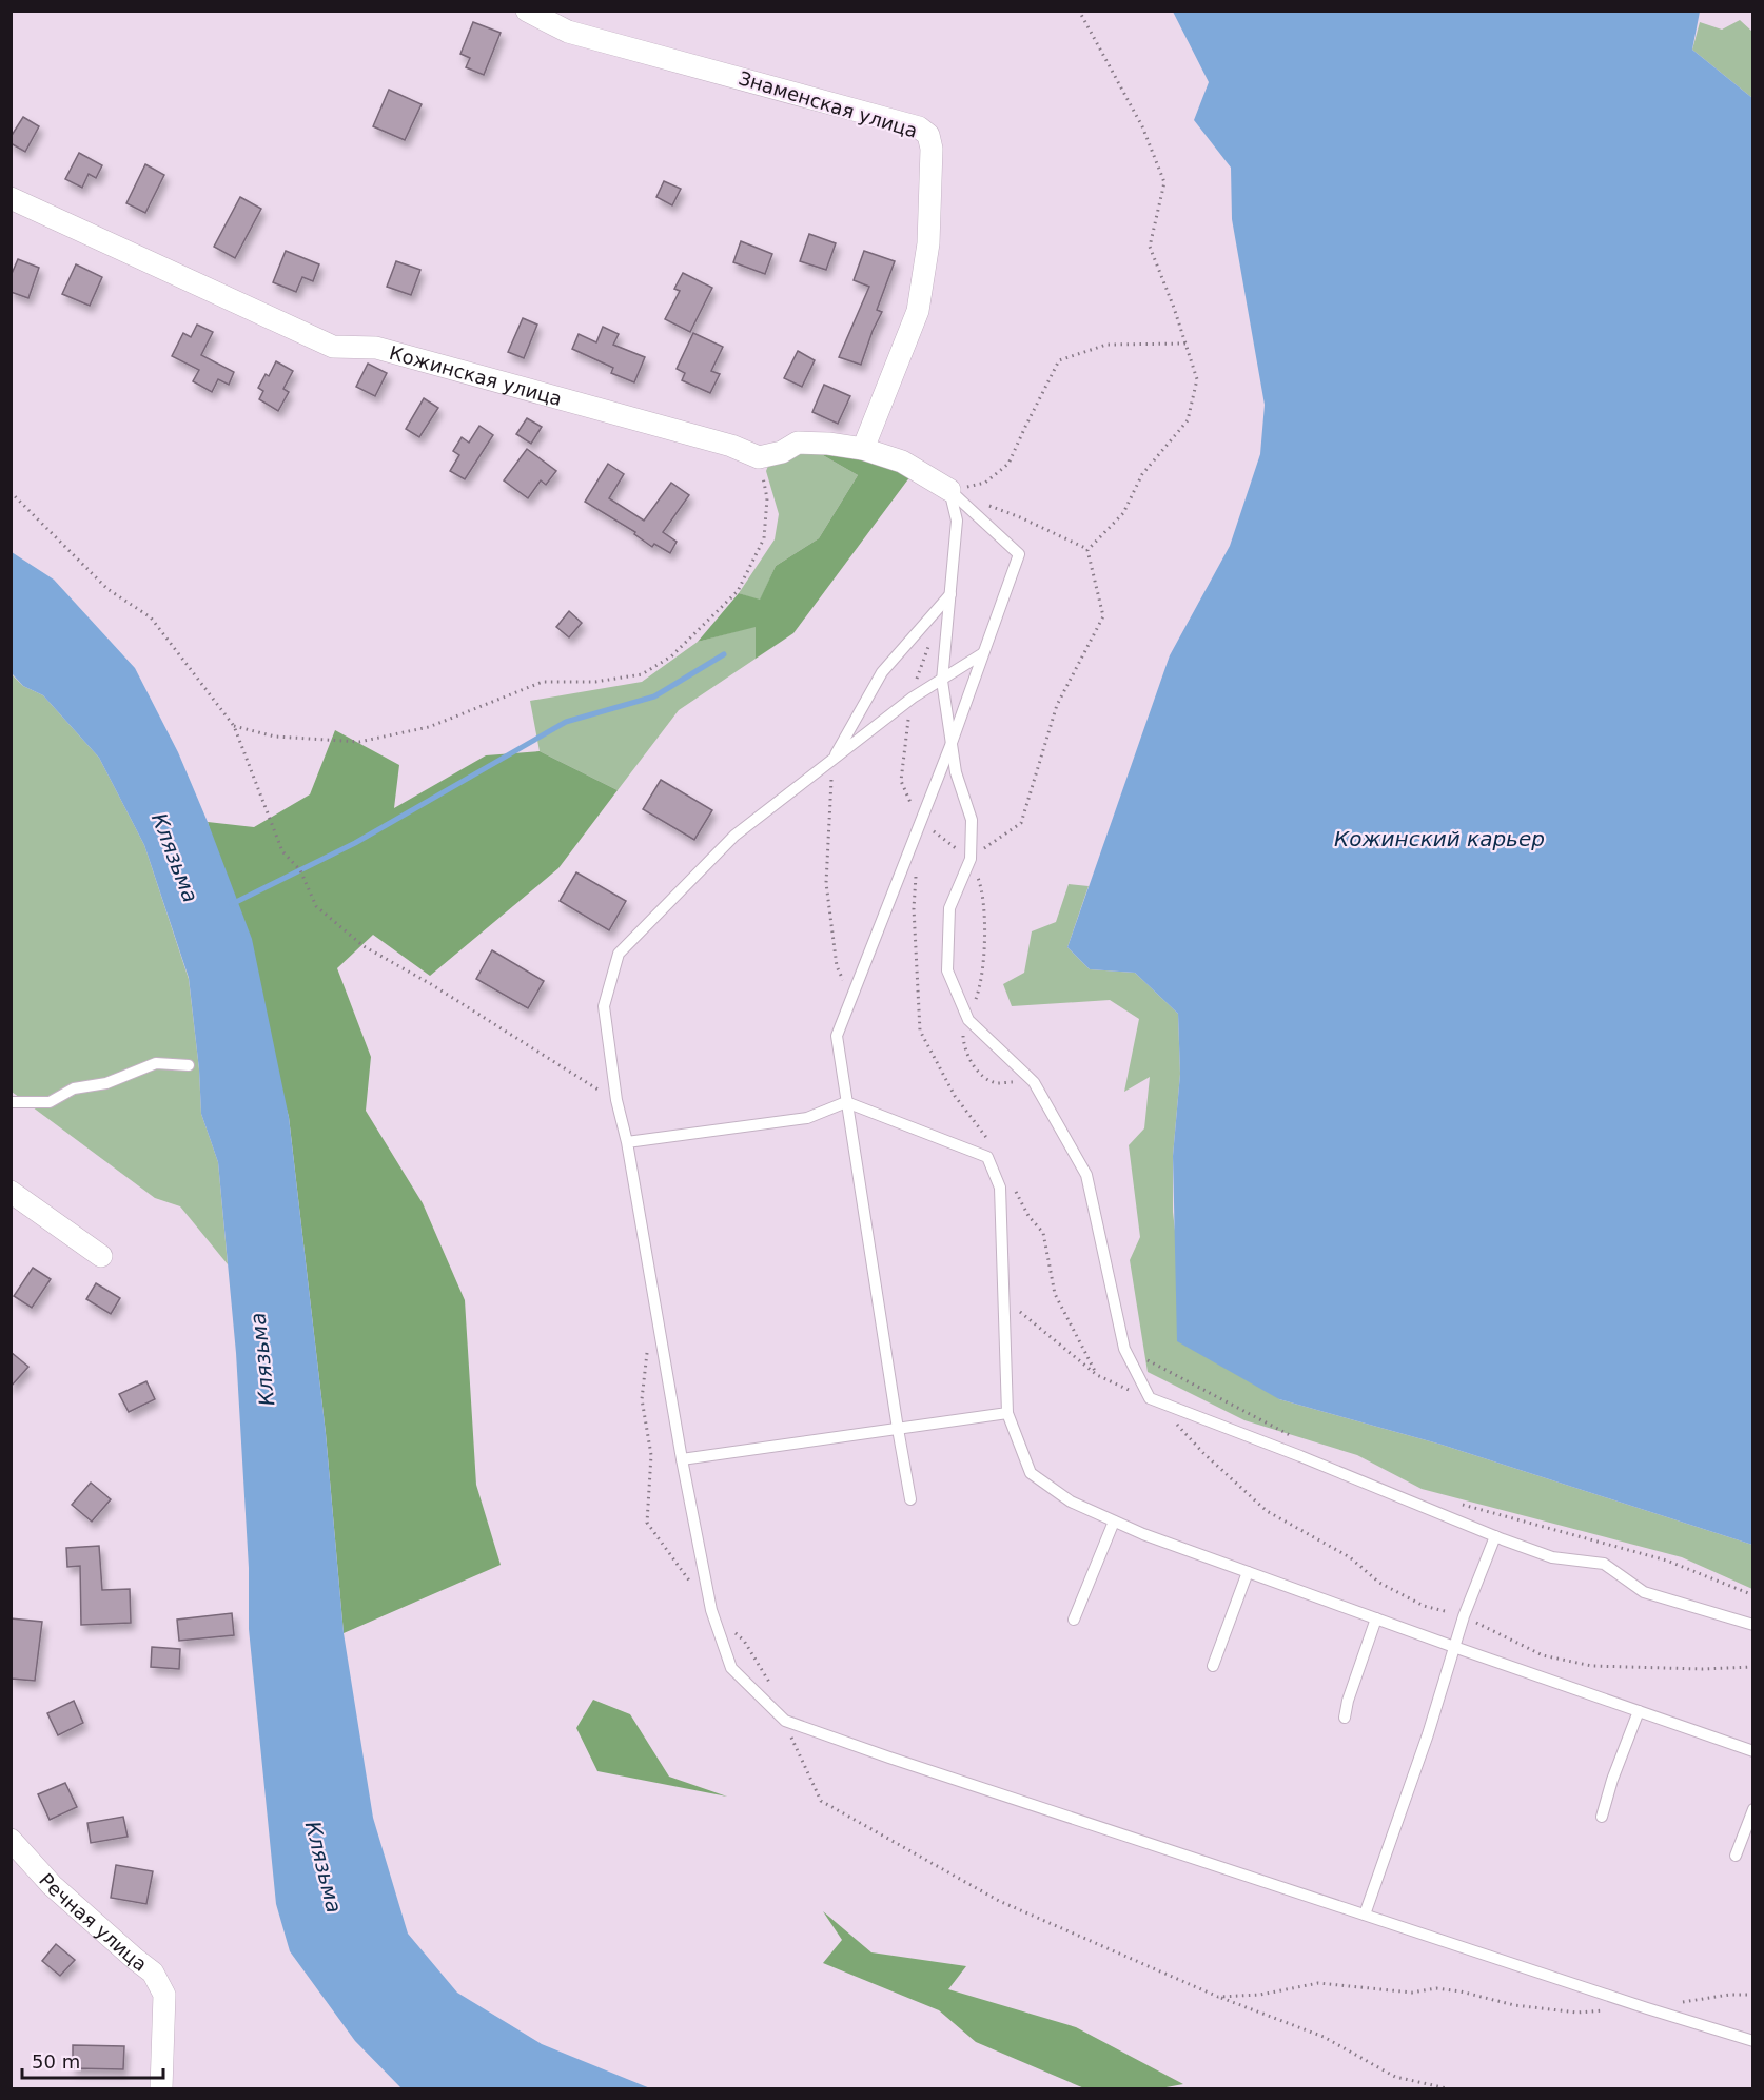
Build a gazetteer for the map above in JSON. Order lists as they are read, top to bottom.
{
  "streets": {
    "street": ["Знаменская улица", "Кожинская улица", "Речная улица"]
  },
  "water": ["Кожинский карьер", "Клязьма"],
  "scale_bar": "50 m"
}
